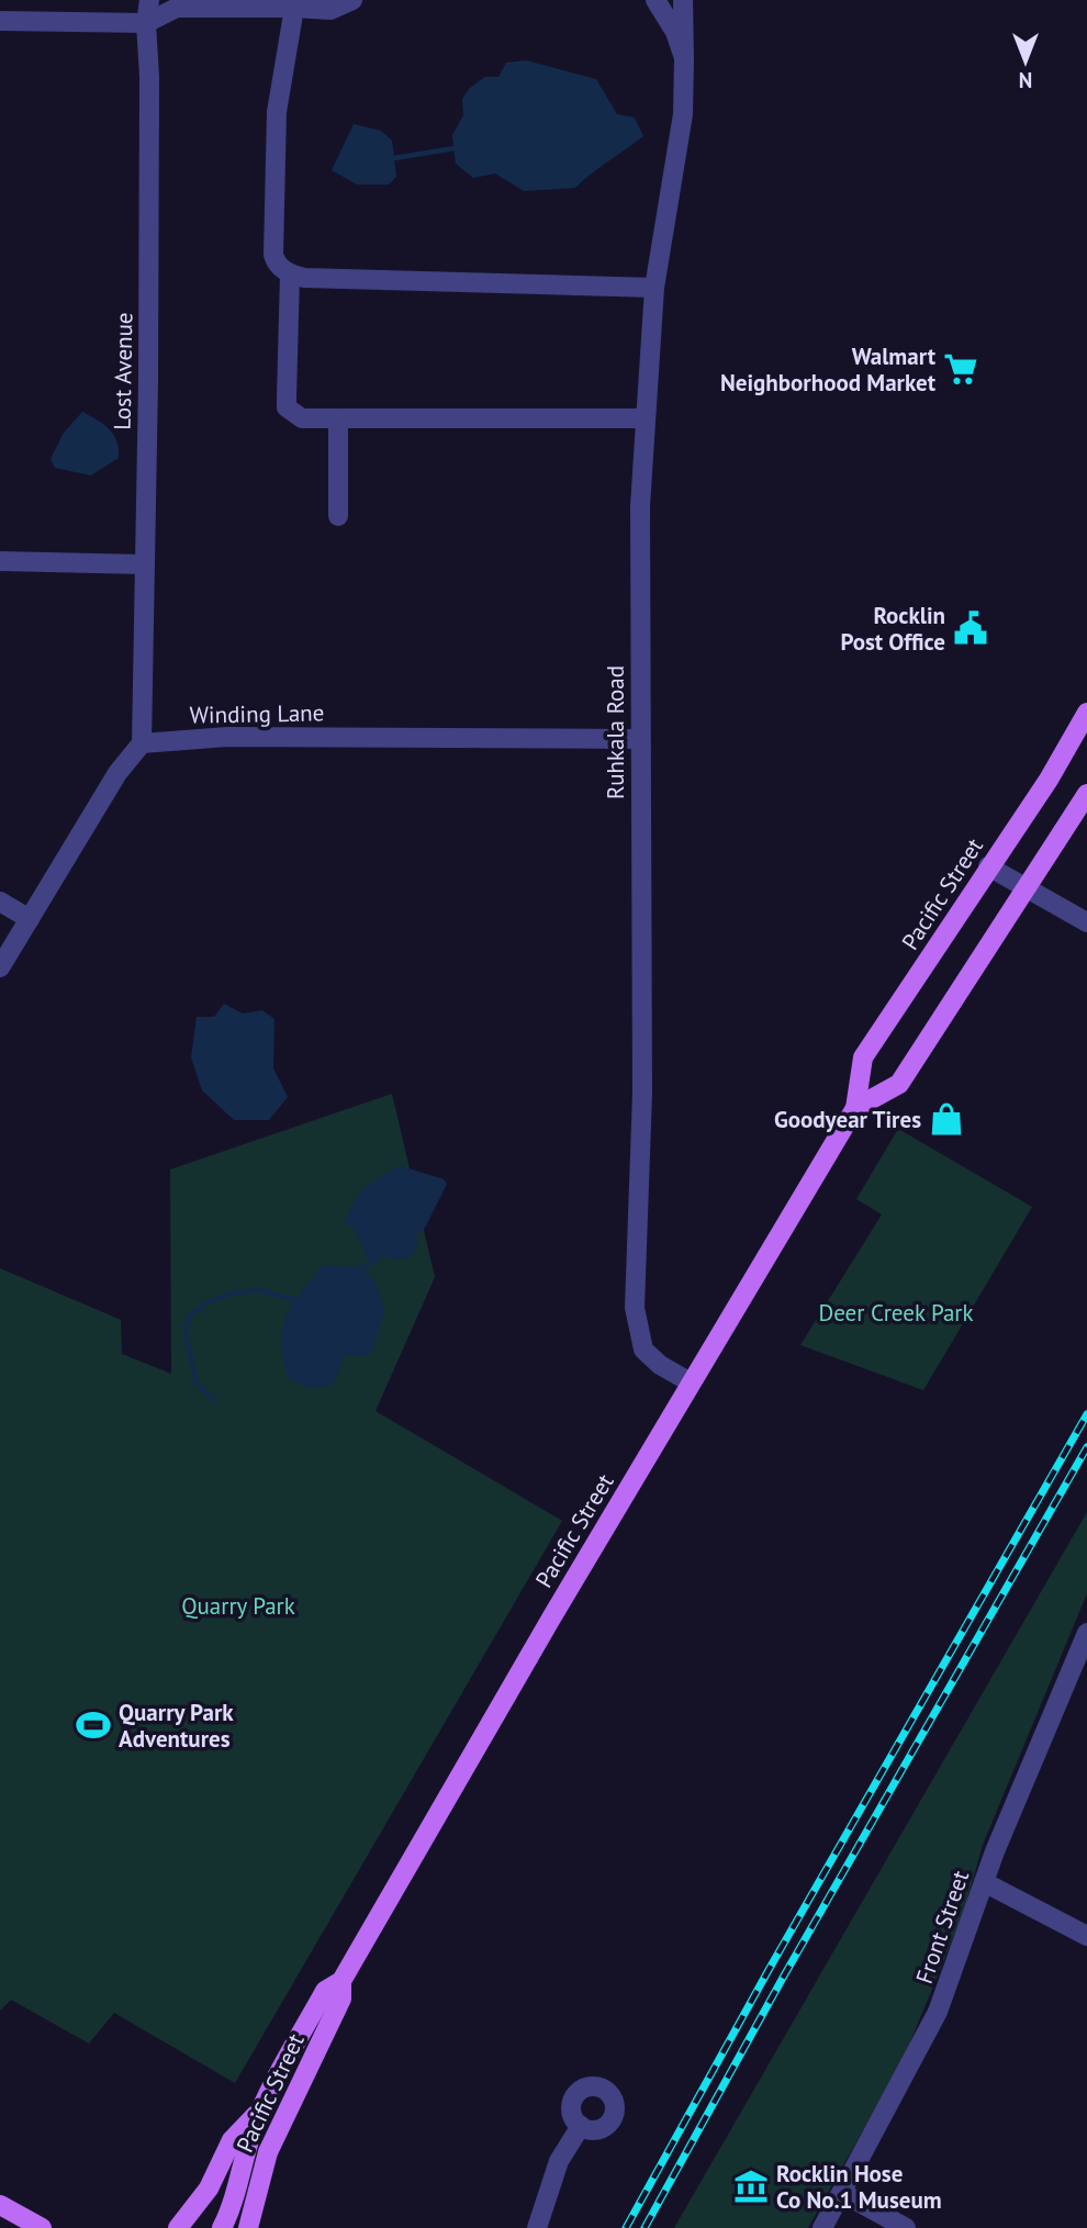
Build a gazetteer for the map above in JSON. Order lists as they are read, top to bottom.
{
  "streets": {
    "main road": ["Pacific Street"],
    "street": [
      "Lost Avenue",
      "Winding Lane",
      "Ruhkala Road",
      "Front Street"
    ]
  },
  "crossings": [
    ["Lost Avenue", "Winding Lane"],
    ["Winding Lane", "Ruhkala Road"],
    ["Ruhkala Road", "Pacific Street"]
  ],
  "parks": ["Deer Creek Park", "Quarry Park"],
  "places": {
    "supermarket": ["Walmart Neighborhood Market"],
    "public building": ["Rocklin Post Office"],
    "shop": ["Goodyear Tires"],
    "sports": ["Quarry Park Adventures"],
    "museum": ["Rocklin Hose Co No.1 Museum"]
  },
  "north": "bottom"
}
